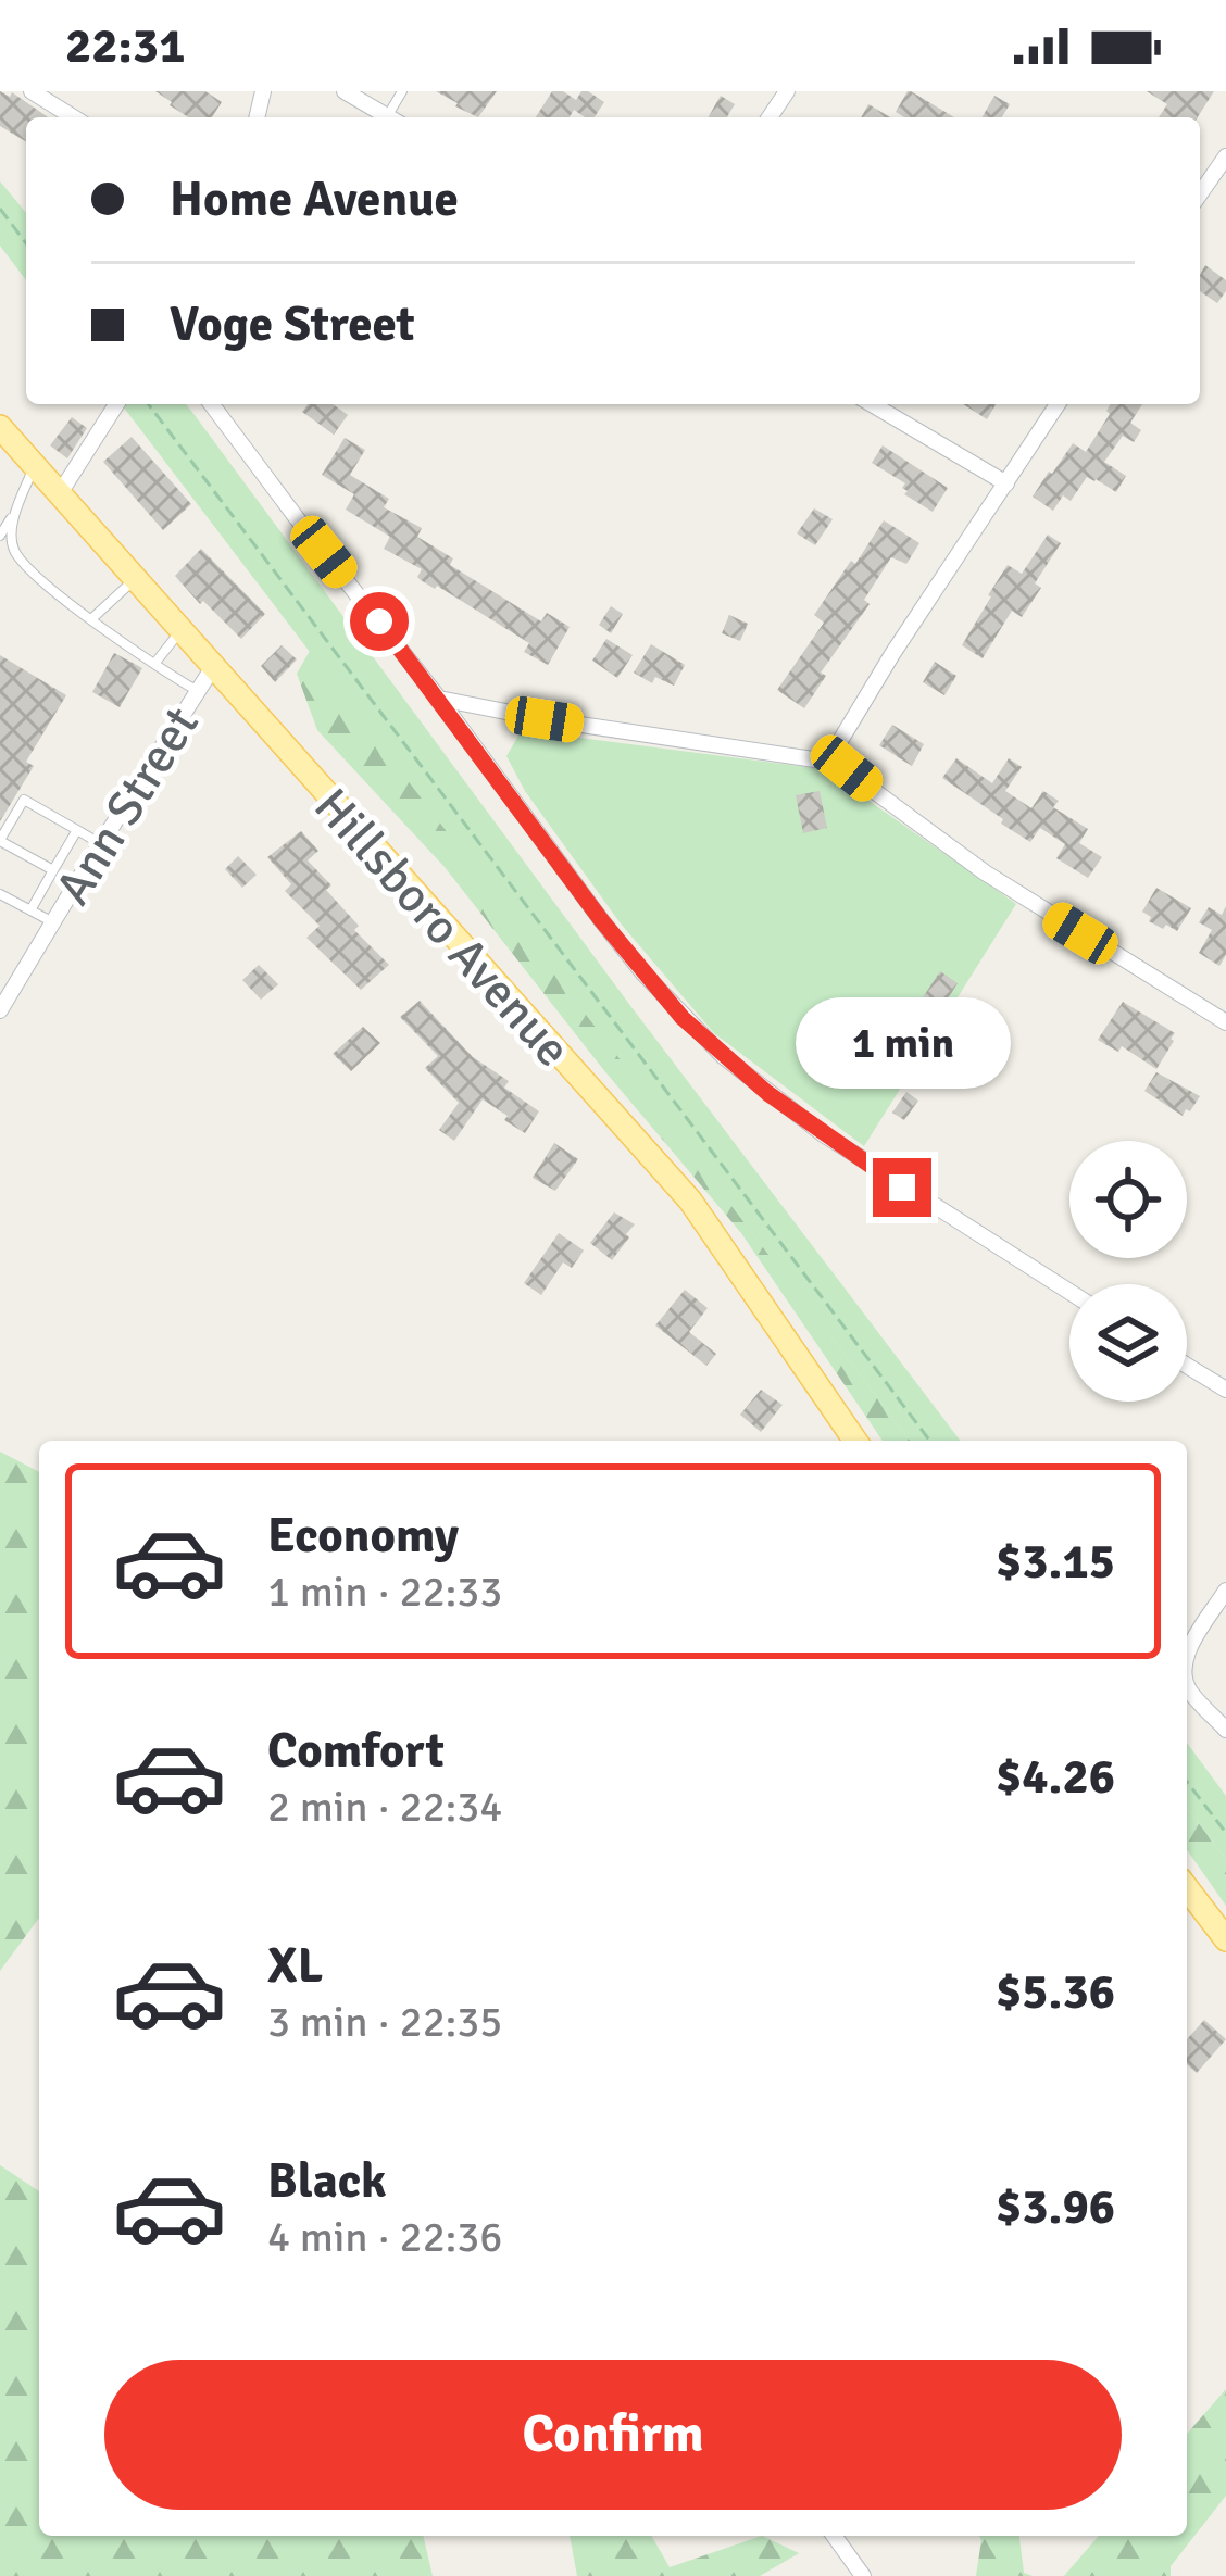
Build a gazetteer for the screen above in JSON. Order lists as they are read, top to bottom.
{
  "streets": {
    "main road": ["Hillsboro Avenue"],
    "street": ["Ann Street"]
  },
  "crossings": [
    ["Ann Street", "Hillsboro Avenue"]
  ],
  "page": {
    "status": "22:31",
    "banner": ["Home Avenue", "Voge Street"],
    "bubble": "1 min",
    "list": [
      {
        "name": "Economy",
        "note": "1 min · 22:33",
        "value": "$3.15"
      },
      {
        "name": "Comfort",
        "note": "2 min · 22:34",
        "value": "$4.26"
      },
      {
        "name": "XL",
        "note": "3 min · 22:35",
        "value": "$5.36"
      },
      {
        "name": "Black",
        "note": "4 min · 22:36",
        "value": "$3.96"
      }
    ],
    "buttons": "Confirm"
  }
}
